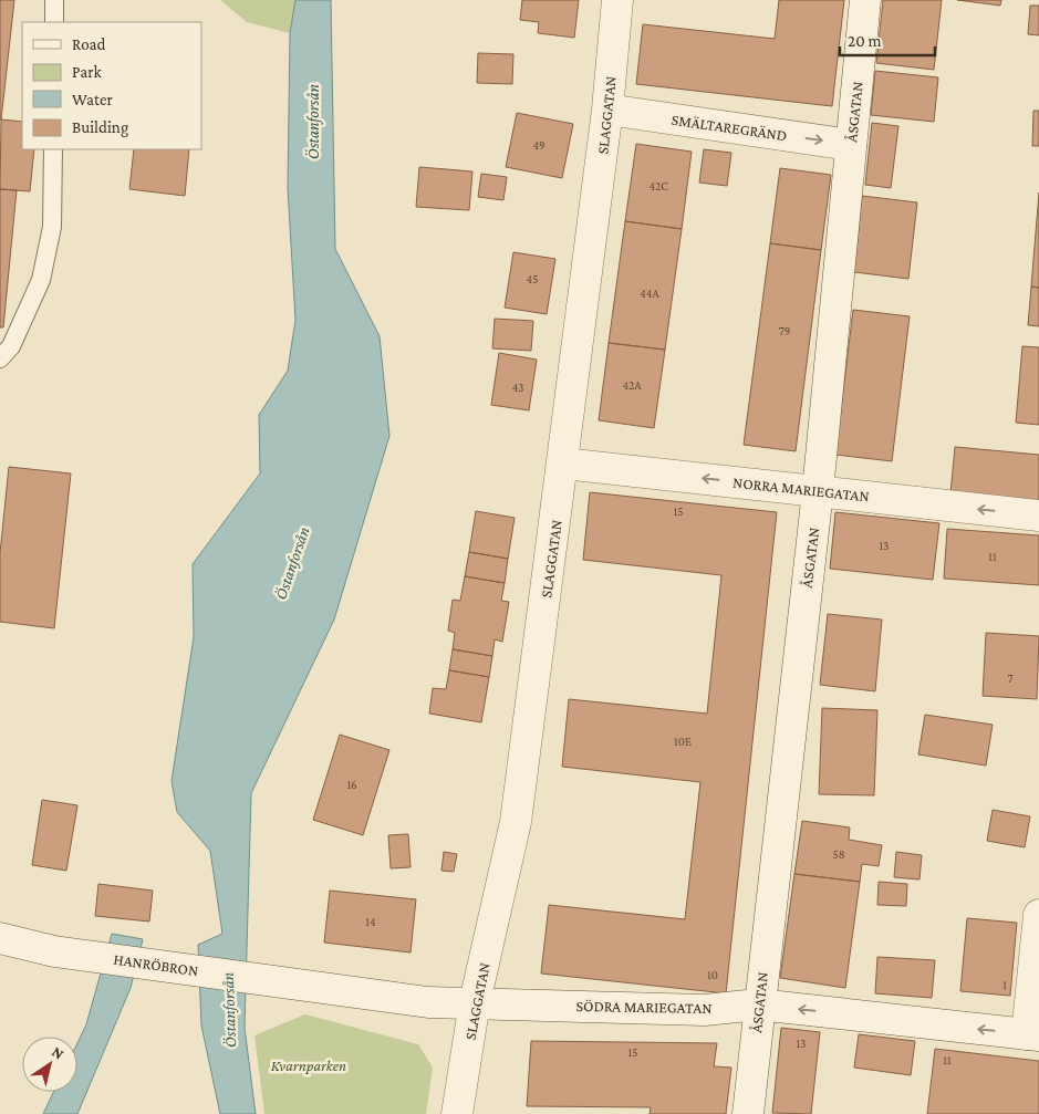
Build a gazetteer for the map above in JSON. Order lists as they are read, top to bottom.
{
  "streets": {
    "street": [
      "ÅSGATAN",
      "SLAGGATAN",
      "SMÄLTAREGRÄND",
      "NORRA MARIEGATAN",
      "HANRÖBRON",
      "SÖDRA MARIEGATAN"
    ]
  },
  "crossings": [
    ["ÅSGATAN", "SMÄLTAREGRÄND"],
    ["ÅSGATAN", "NORRA MARIEGATAN"],
    ["ÅSGATAN", "SÖDRA MARIEGATAN"],
    ["SLAGGATAN", "SMÄLTAREGRÄND"],
    ["SLAGGATAN", "NORRA MARIEGATAN"],
    ["SLAGGATAN", "SÖDRA MARIEGATAN"],
    ["HANRÖBRON", "SÖDRA MARIEGATAN"]
  ],
  "one_way": ["SMÄLTAREGRÄND", "NORRA MARIEGATAN", "SÖDRA MARIEGATAN"],
  "water": ["Östanforsån"],
  "parks": ["Kvarnparken"],
  "house_numbers": [
    "49",
    "42C",
    "45",
    "44A",
    "79",
    "42A",
    "43",
    "15",
    "13",
    "11",
    "7",
    "10E",
    "16",
    "58",
    "14",
    "10",
    "1",
    "13",
    "15",
    "11"
  ],
  "legend": [
    "Road",
    "Park",
    "Water",
    "Building"
  ],
  "scale_bar": "20 m",
  "north": "top right"
}
